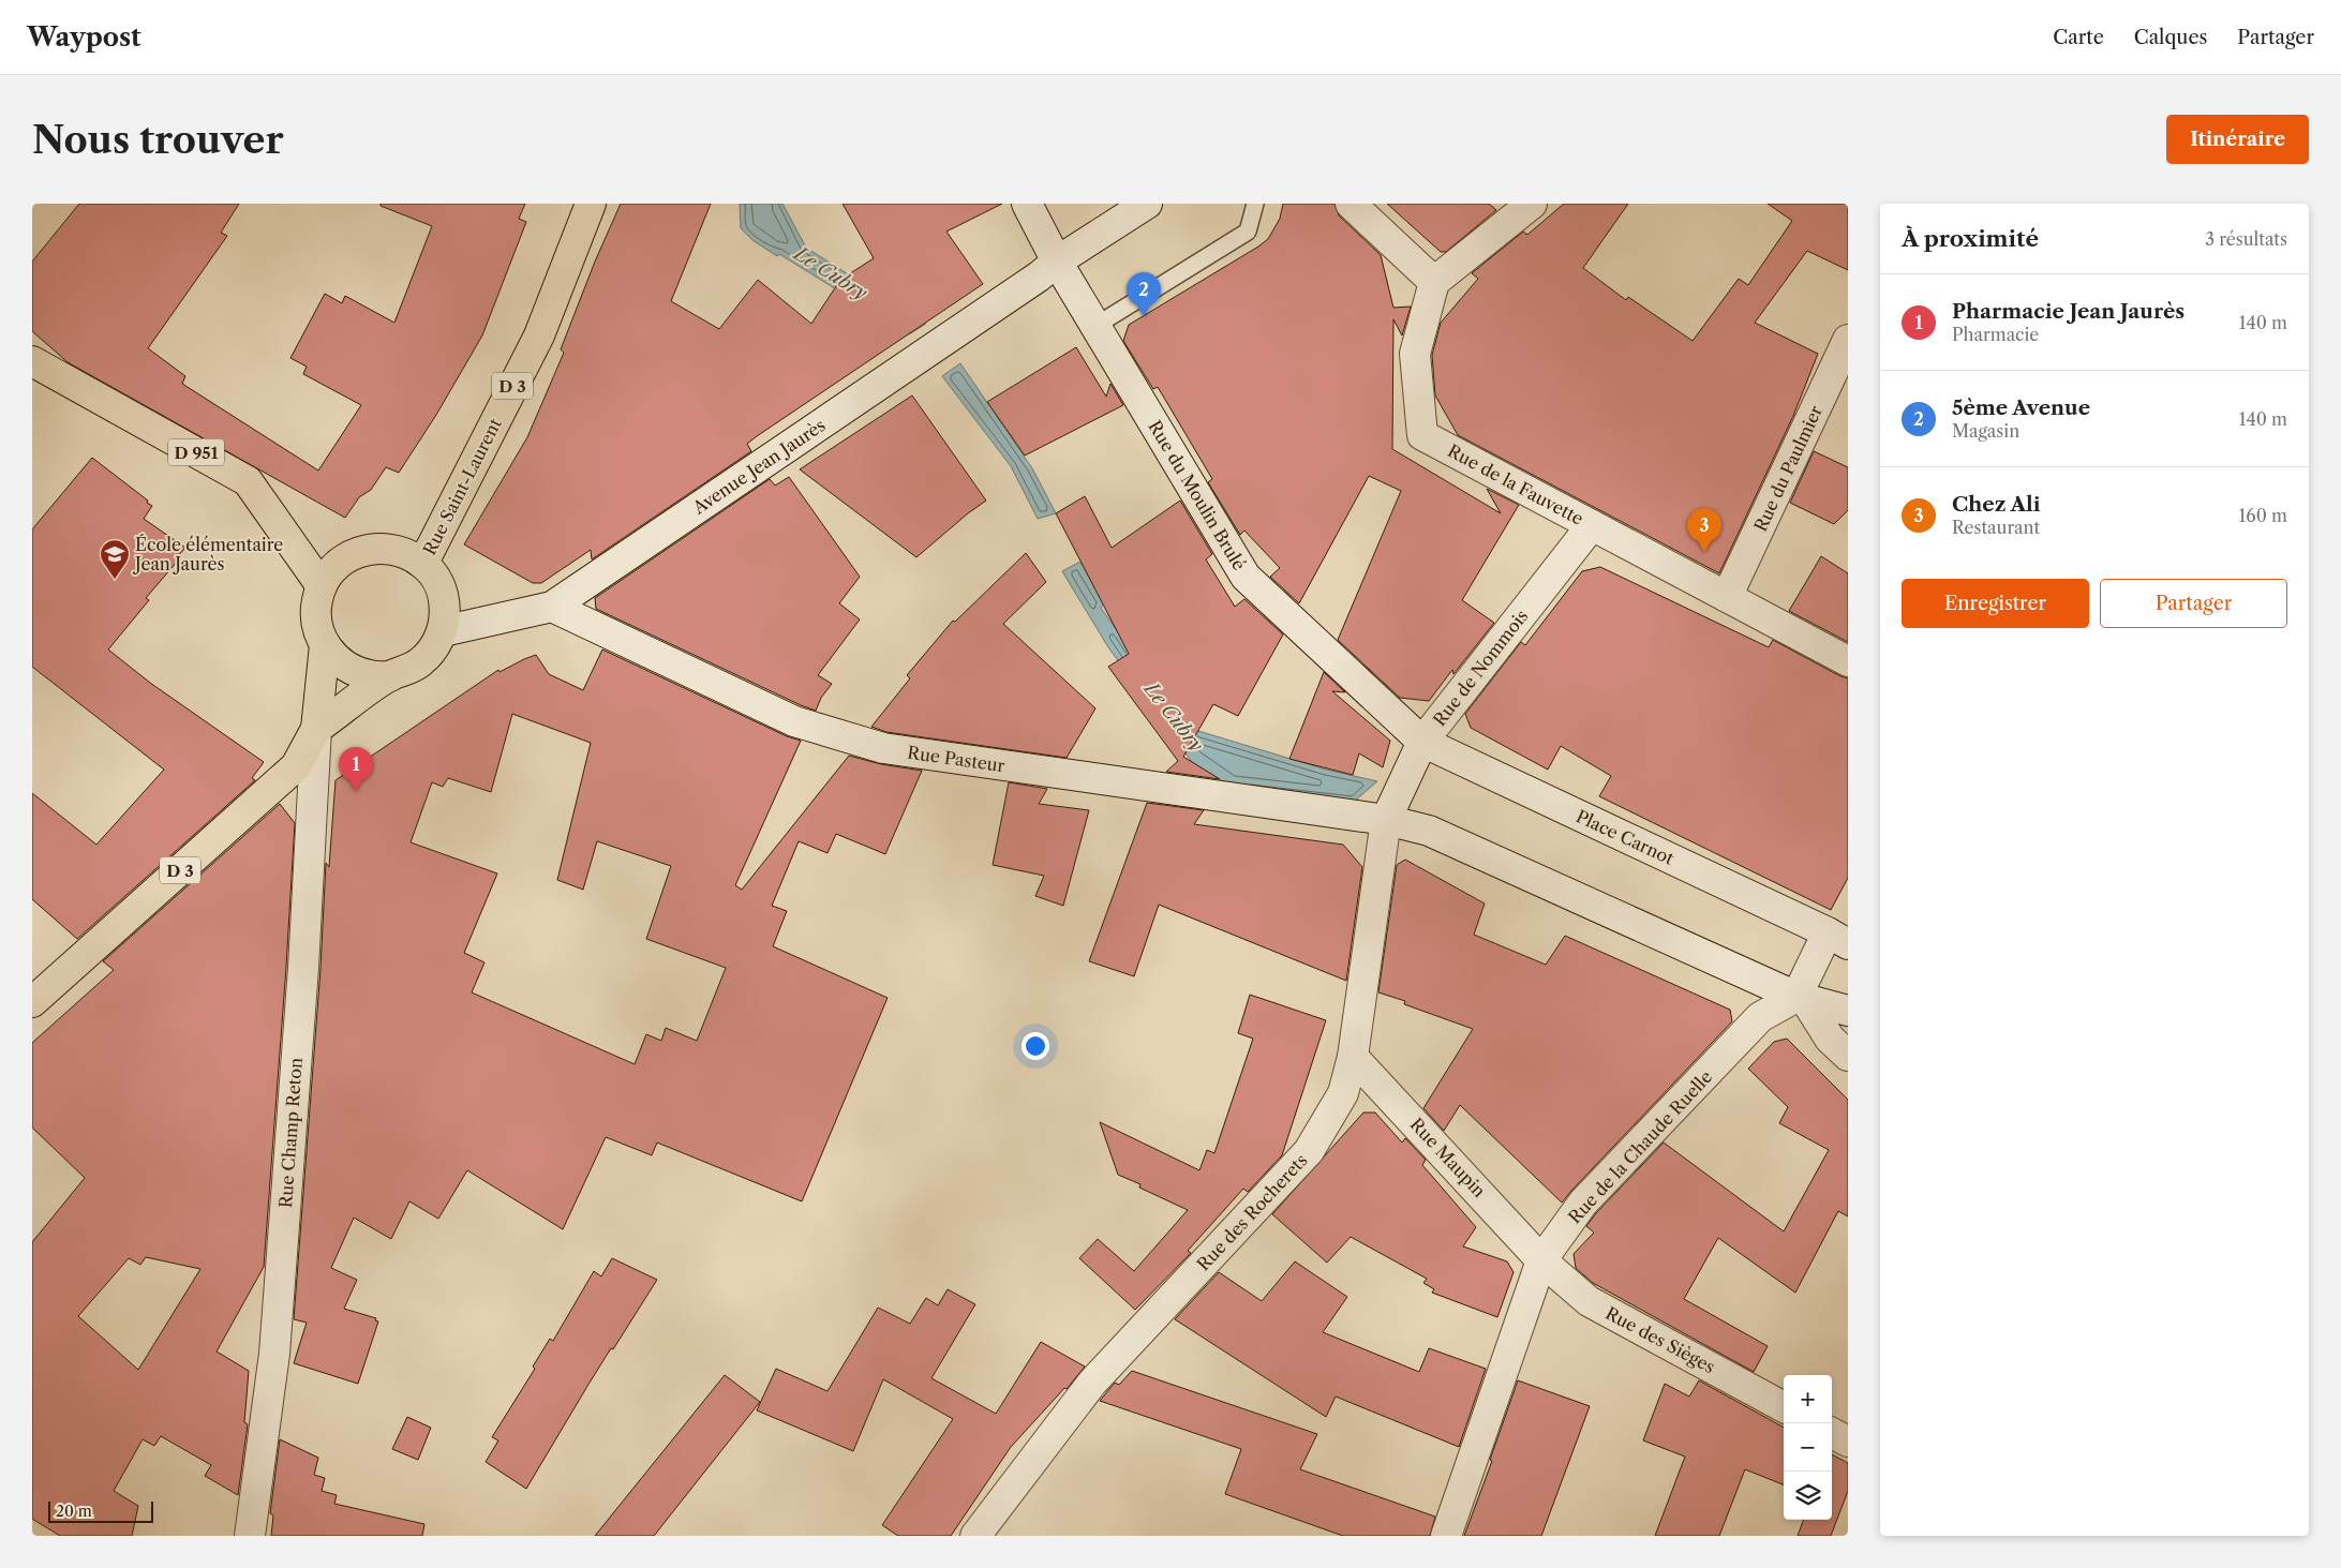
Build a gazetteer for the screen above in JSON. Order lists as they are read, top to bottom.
{
  "streets": {
    "main road": ["D 3", "D 951", "Rue Saint-Laurent"],
    "street": [
      "Avenue Jean Jaurès",
      "Rue du Paulmier",
      "Rue de la Fauvette",
      "Rue du Moulin Brulé",
      "Rue de Nommois",
      "Rue Pasteur",
      "Place Carnot",
      "Rue Champ Reton",
      "Rue de la Chaude Ruelle",
      "Rue Maupin",
      "Rue des Rocherets",
      "Rue des Sièges"
    ]
  },
  "crossings": [
    ["D 3", "D 951"],
    ["D 3", "Avenue Jean Jaurès"],
    ["D 3", "Rue Saint-Laurent"],
    ["D 3", "Rue Champ Reton"],
    ["D 951", "Avenue Jean Jaurès"],
    ["D 951", "Rue Saint-Laurent"],
    ["Avenue Jean Jaurès", "Rue Saint-Laurent"],
    ["Avenue Jean Jaurès", "Rue du Moulin Brulé"],
    ["Avenue Jean Jaurès", "Rue Pasteur"],
    ["Rue du Paulmier", "Rue de la Fauvette"],
    ["Rue de la Fauvette", "Rue de Nommois"],
    ["Rue du Moulin Brulé", "Rue de Nommois"],
    ["Rue du Moulin Brulé", "Place Carnot"],
    ["Rue de Nommois", "Rue Pasteur"],
    ["Rue de Nommois", "Place Carnot"],
    ["Rue de Nommois", "Rue des Rocherets"],
    ["Rue Pasteur", "Rue des Rocherets"],
    ["Place Carnot", "Rue de la Chaude Ruelle"],
    ["Rue de la Chaude Ruelle", "Rue Maupin"],
    ["Rue de la Chaude Ruelle", "Rue des Sièges"],
    ["Rue Maupin", "Rue des Rocherets"],
    ["Rue Maupin", "Rue des Sièges"]
  ],
  "water": ["Le Cubry"],
  "places": {
    "school or university": ["École élémentaire Jean Jaurès"]
  },
  "scale_bar": "20 m",
  "page": {
    "header": "Waypost",
    "nav": ["Carte", "Calques", "Partager"],
    "buttons": [
      "Itinéraire",
      ["Enregistrer", "Partager"]
    ],
    "title": "Nous trouver",
    "heading": ["À proximité", "3 résultats"],
    "pins": ["2", "3", "1"],
    "list": [
      {
        "mark": "1",
        "name": "Pharmacie Jean Jaurès",
        "note": "Pharmacie",
        "value": "140 m"
      },
      {
        "mark": "2",
        "name": "5ème Avenue",
        "note": "Magasin",
        "value": "140 m"
      },
      {
        "mark": "3",
        "name": "Chez Ali",
        "note": "Restaurant",
        "value": "160 m"
      }
    ],
    "map_buttons": ["+", "−"],
    "scale": "20 m"
  }
}
